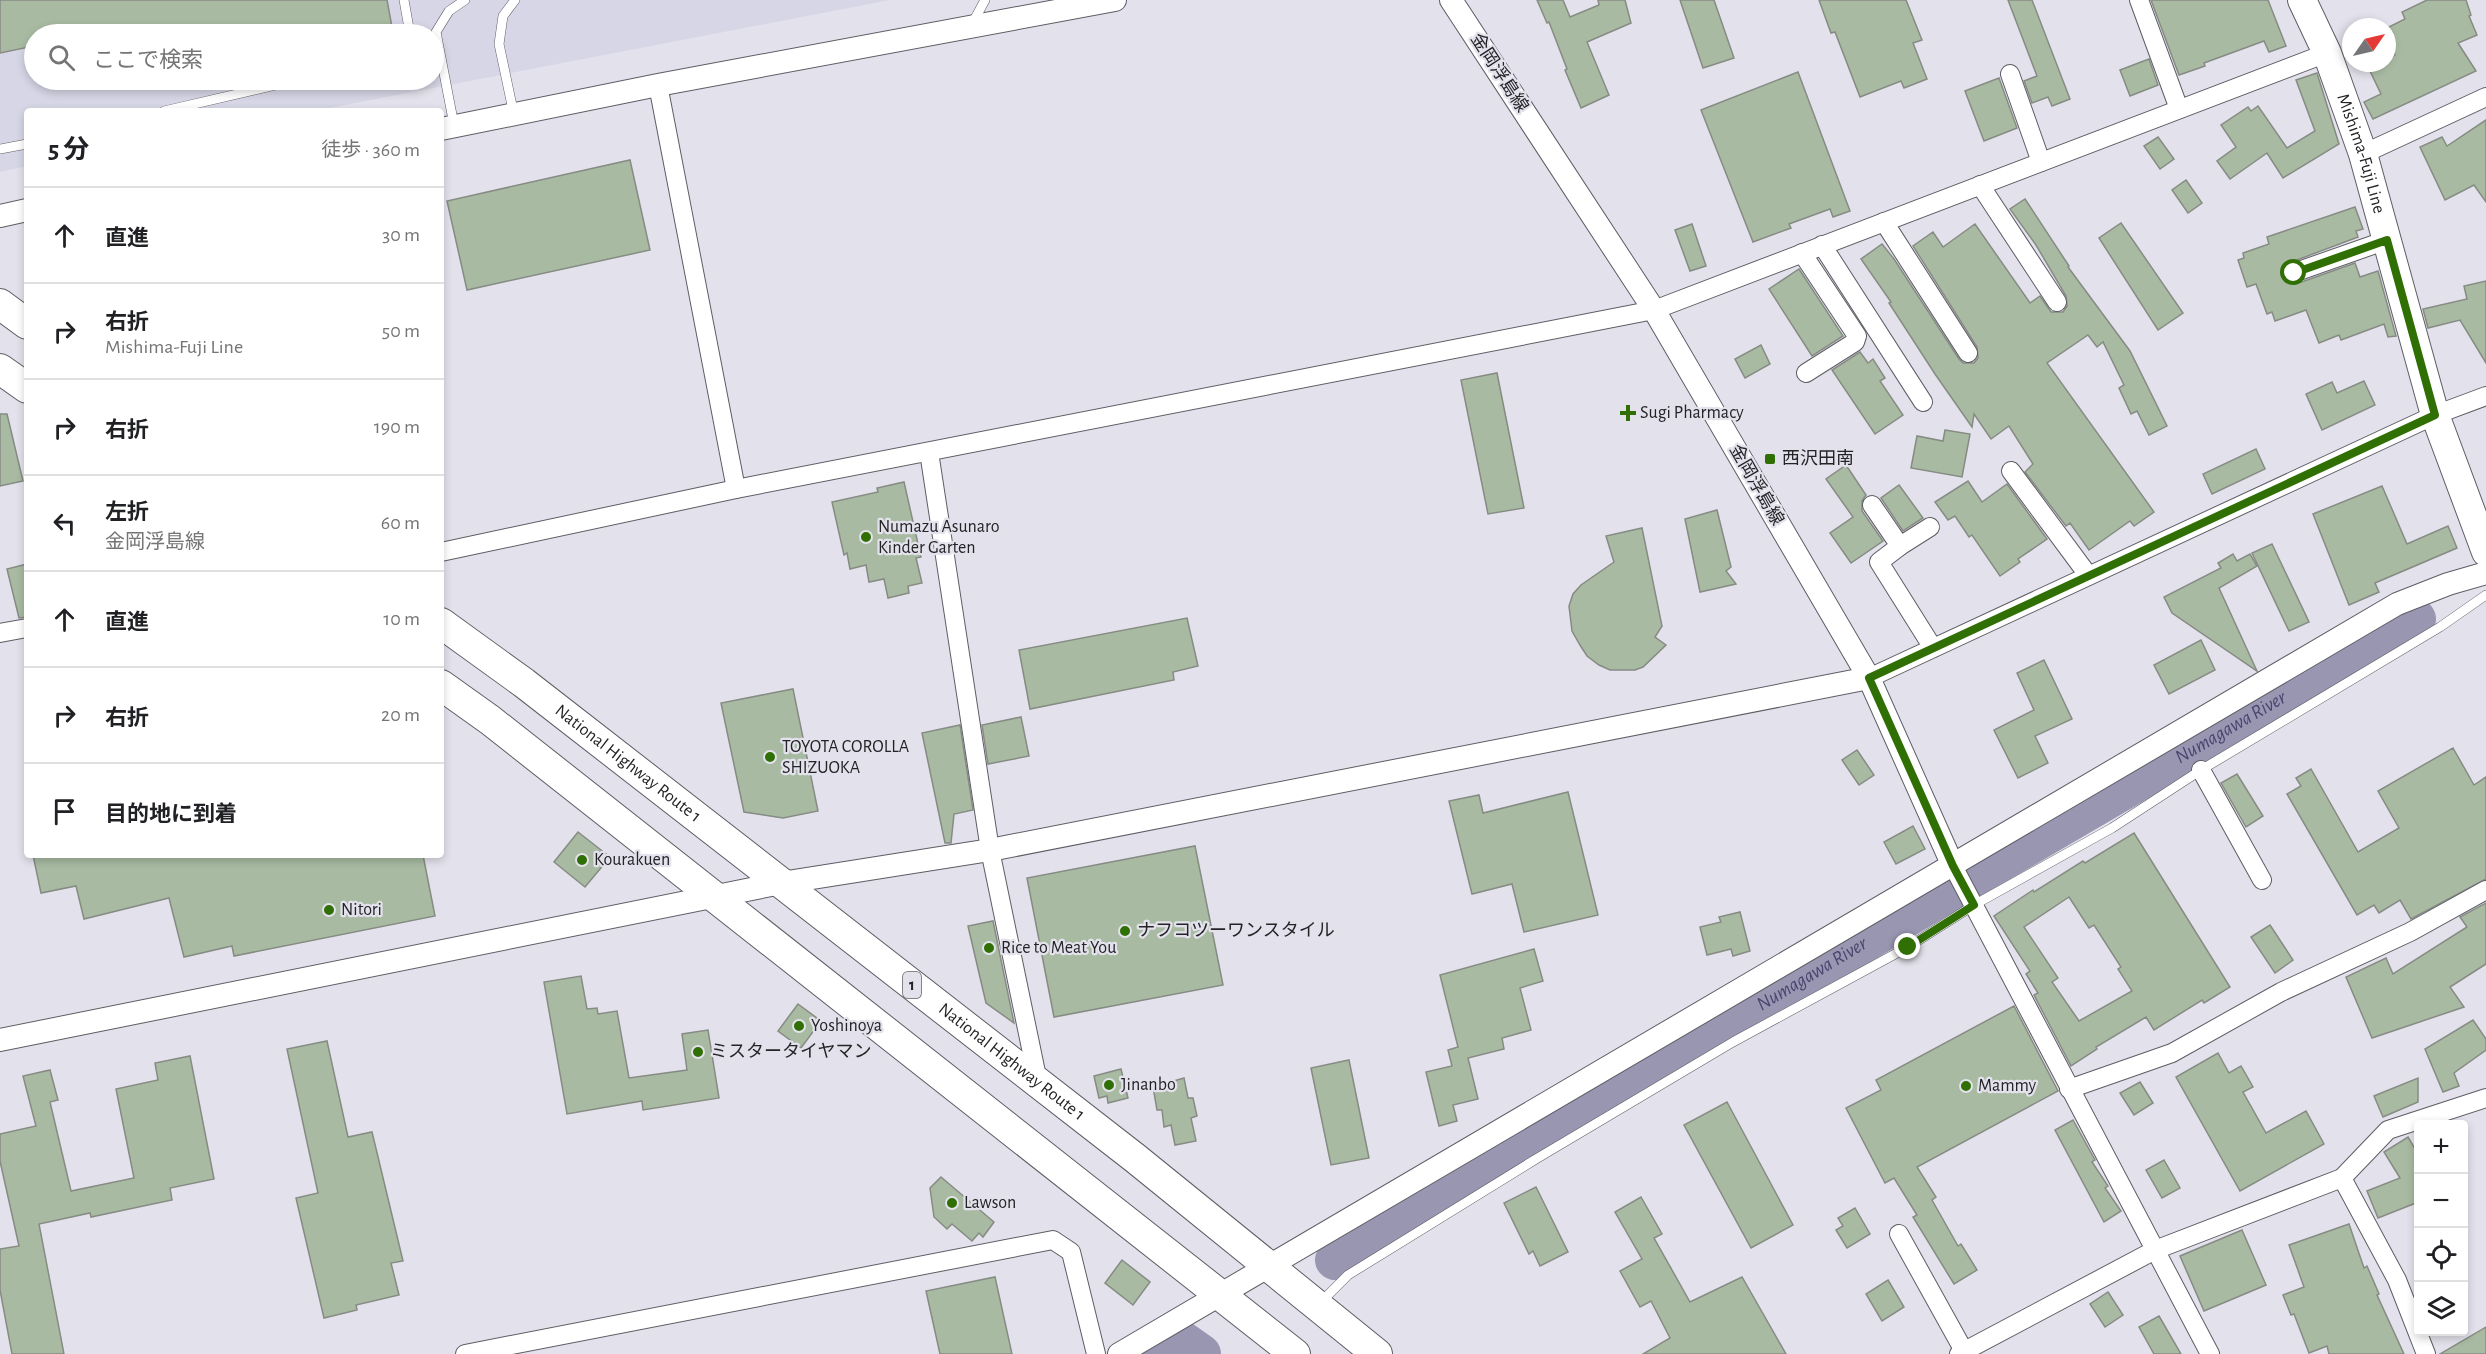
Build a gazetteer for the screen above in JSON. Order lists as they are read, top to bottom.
{
  "streets": {
    "highway": ["National Highway Route 1", "1"],
    "main road": ["Mishima-Fuji Line"],
    "street": ["金岡浮島線"]
  },
  "water": ["Numagawa River"],
  "places": {
    "health": ["Sugi Pharmacy"],
    "transit": ["西沢田南"],
    "other": [
      "Numazu Asunaro Kinder Garten",
      "TOYOTA COROLLA SHIZUOKA",
      "Kourakuen",
      "Nitori",
      "ナフコツーワンスタイル",
      "Rice to Meat You",
      "Yoshinoya",
      "ミスタータイヤマン",
      "Jinanbo",
      "Mammy",
      "Lawson"
    ]
  },
  "north": "top right",
  "page": {
    "search": "ここで検索",
    "heading": ["5 分", "徒歩 · 360 m"],
    "list": [
      ["直進", "30 m"],
      ["右折", "Mishima-Fuji Line", "50 m"],
      ["右折", "190 m"],
      ["左折", "金岡浮島線", "60 m"],
      ["直進", "10 m"],
      ["右折", "20 m"],
      "目的地に到着"
    ],
    "map_buttons": ["+", "−"]
  }
}
